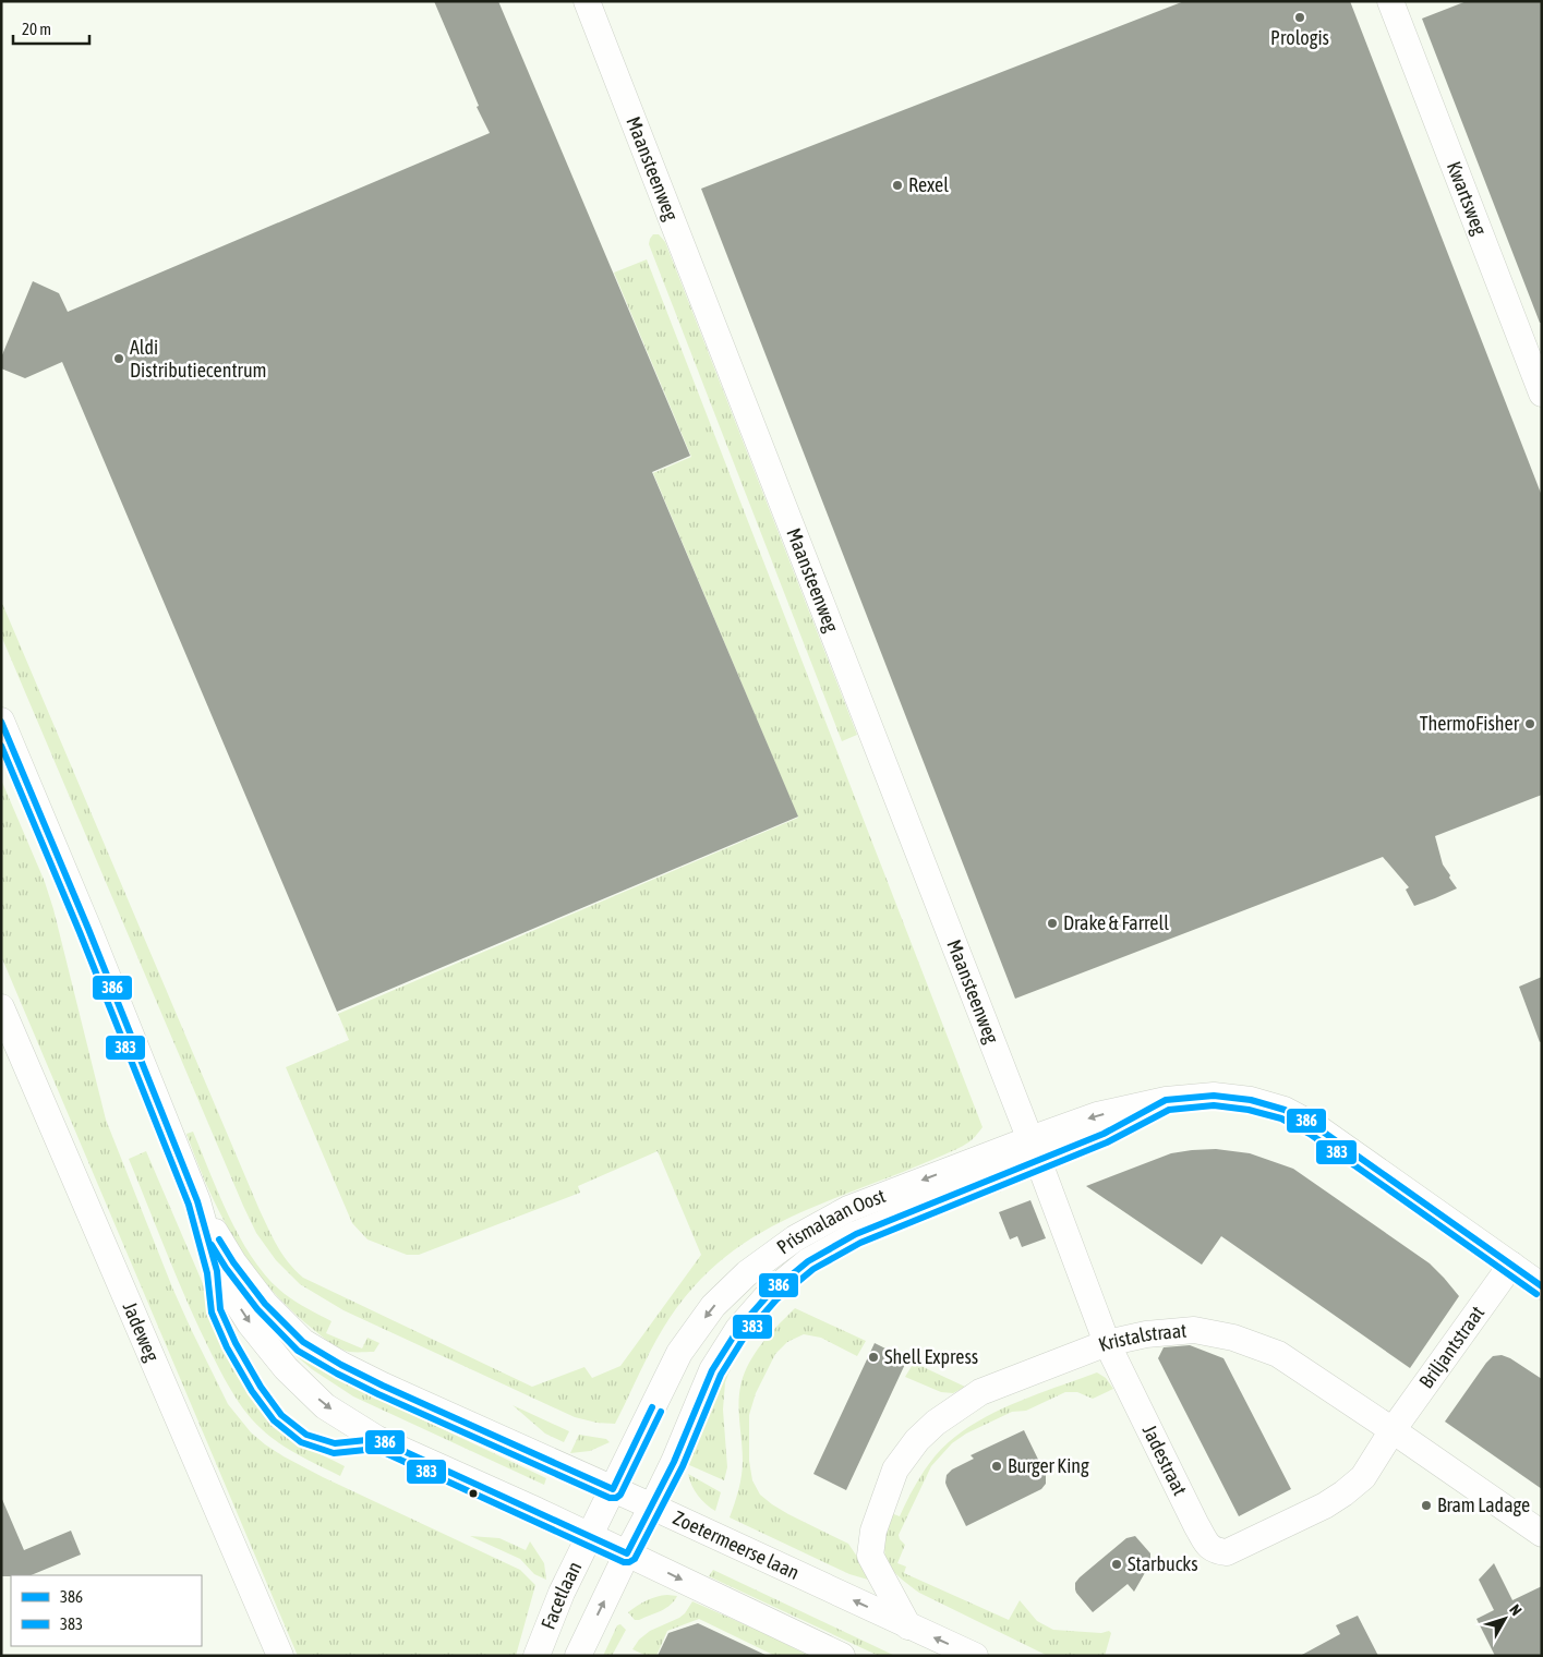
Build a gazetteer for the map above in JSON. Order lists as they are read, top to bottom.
{
  "streets": {
    "street": [
      "Maansteenweg",
      "Kwartsweg",
      "Prismalaan Oost",
      "Jadeweg",
      "Kristalstraat",
      "Briljantstraat",
      "Jadestraat",
      "Zoetermeerse laan",
      "Facetlaan"
    ]
  },
  "crossings": [
    ["Maansteenweg", "Prismalaan Oost"],
    ["Maansteenweg", "Jadestraat"],
    ["Prismalaan Oost", "Briljantstraat"],
    ["Prismalaan Oost", "Jadestraat"],
    ["Prismalaan Oost", "Zoetermeerse laan"],
    ["Prismalaan Oost", "Facetlaan"],
    ["Kristalstraat", "Briljantstraat"],
    ["Kristalstraat", "Jadestraat"],
    ["Kristalstraat", "Zoetermeerse laan"],
    ["Briljantstraat", "Jadestraat"],
    ["Zoetermeerse laan", "Facetlaan"]
  ],
  "places": [
    "Prologis",
    "Rexel",
    "Aldi Distributiecentrum",
    "ThermoFisher",
    "Drake & Farrell",
    "Shell Express",
    "Burger King",
    "Bram Ladage",
    "Starbucks"
  ],
  "lines": ["transit line 386", "transit line 383"],
  "legend": ["386", "383"],
  "scale_bar": "20 m",
  "north": "top right"
}
